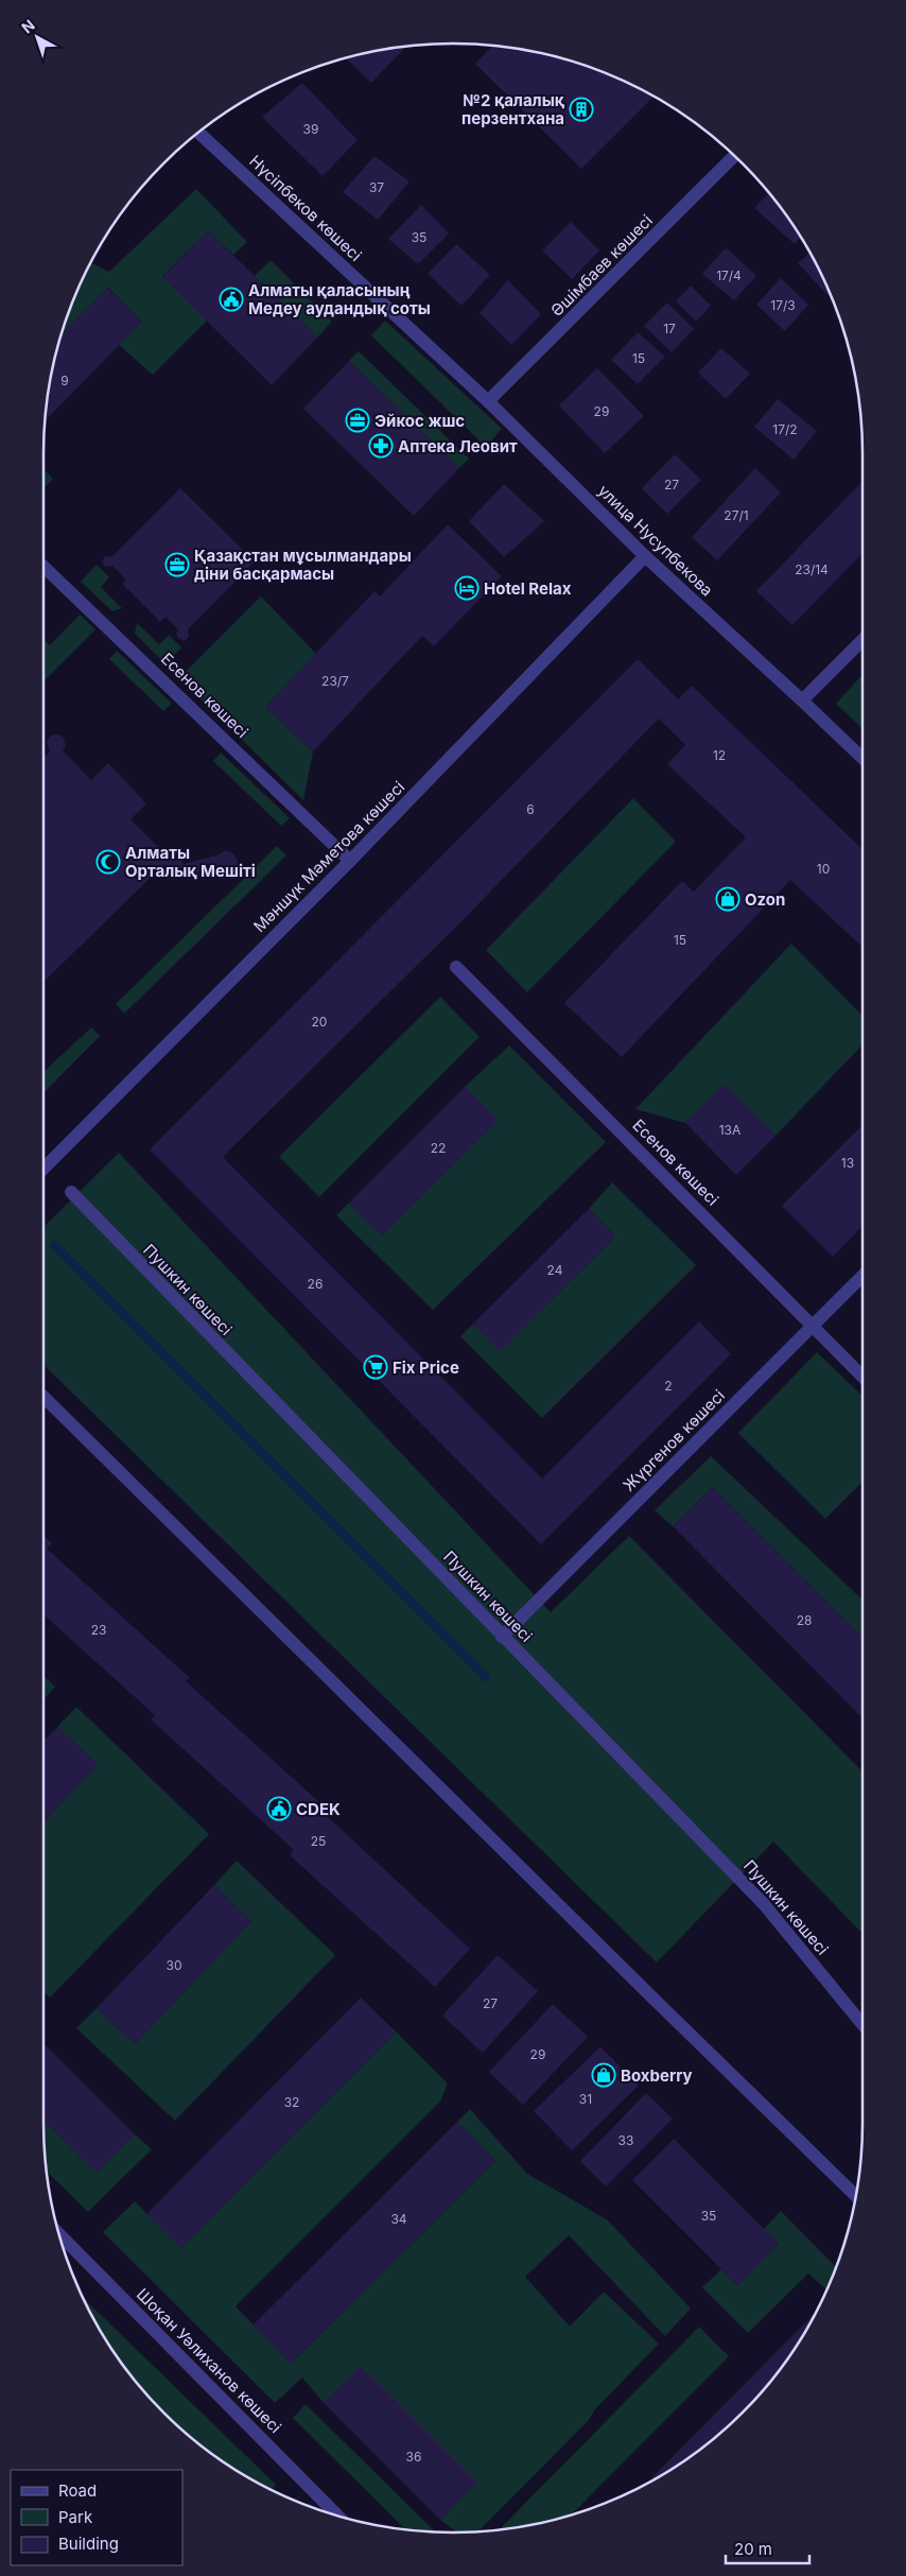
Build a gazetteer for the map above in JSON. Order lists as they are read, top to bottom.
{
  "streets": {
    "street": [
      "Нүсіпбеков көшесі",
      "Әшімбаев көшесі",
      "улица Нусупбекова",
      "Есенов көшесі",
      "Мәншүк Мәметова көшесі",
      "Пушкин көшесі",
      "Жүргенов көшесі",
      "Шоқан Уәлиханов көшесі"
    ]
  },
  "crossings": [
    ["Нүсіпбеков көшесі", "Әшімбаев көшесі"],
    ["Нүсіпбеков көшесі", "улица Нусупбекова"],
    ["Әшімбаев көшесі", "улица Нусупбекова"],
    ["улица Нусупбекова", "Мәншүк Мәметова көшесі"],
    ["Есенов көшесі", "Мәншүк Мәметова көшесі"],
    ["Есенов көшесі", "Жүргенов көшесі"],
    ["Пушкин көшесі", "Жүргенов көшесі"]
  ],
  "places": {
    "building": ["№2 қалалық перзентхана"],
    "public building": ["Алматы қаласының Медеу аудандық соты", "CDEK"],
    "office": ["Эйкос жшс", "Қазақстан мұсылмандары діни басқармасы"],
    "pharmacy": ["Аптека Леовит"],
    "hotel": ["Hotel Relax"],
    "mosque": ["Алматы Орталық Мешіті"],
    "shop": ["Ozon", "Boxberry"],
    "supermarket": ["Fix Price"]
  },
  "house_numbers": [
    "39",
    "37",
    "35",
    "17/4",
    "17/3",
    "17",
    "15",
    "9",
    "29",
    "17/2",
    "27",
    "27/1",
    "23/14",
    "23/7",
    "12",
    "6",
    "10",
    "15",
    "20",
    "13А",
    "22",
    "13",
    "24",
    "26",
    "2",
    "28",
    "23",
    "25",
    "30",
    "27",
    "29",
    "31",
    "32",
    "33",
    "35",
    "34",
    "36"
  ],
  "legend": ["Road", "Park", "Building"],
  "scale_bar": "20 m",
  "north": "top left"
}
